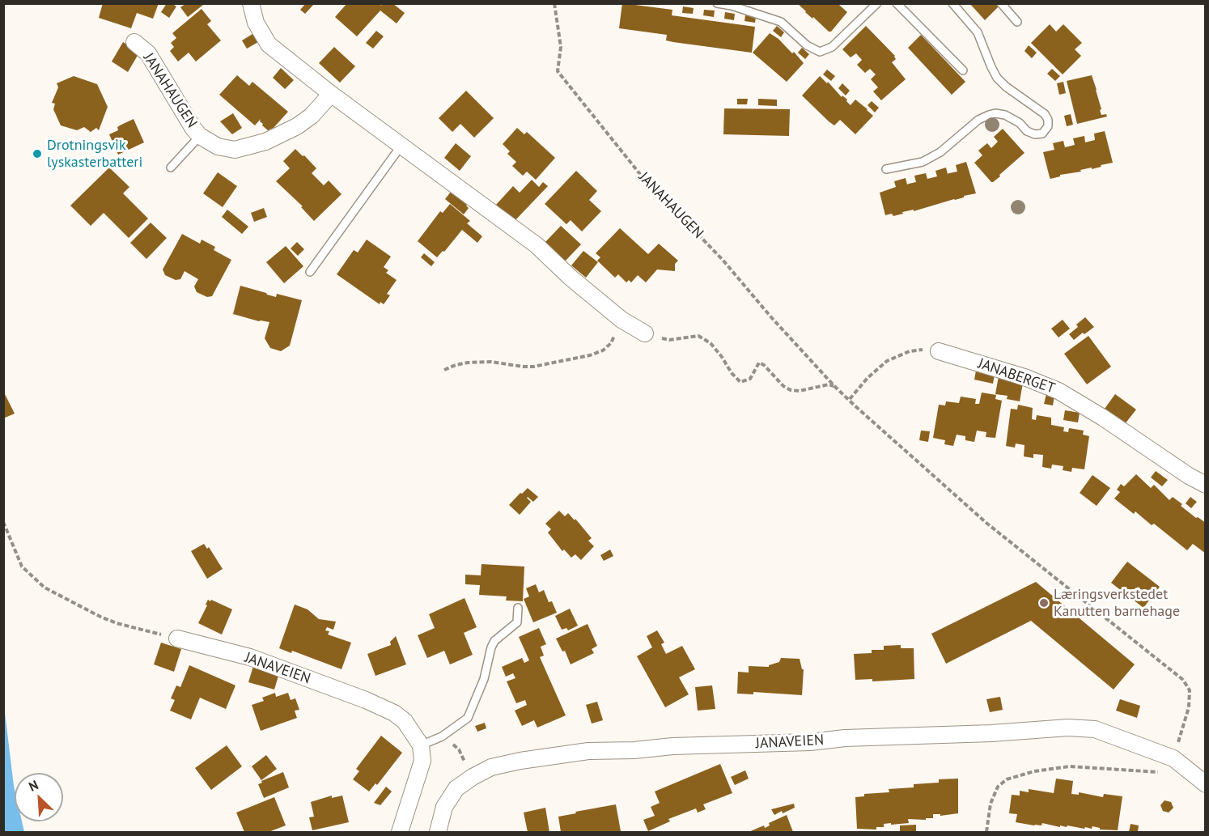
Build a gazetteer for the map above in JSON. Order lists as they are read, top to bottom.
{
  "streets": {
    "street": ["JANAHAUGEN", "JANABERGET", "JANAVEIEN"]
  },
  "places": ["Drotningsvik lyskasterbatteri", "Læringsverkstedet Kanutten barnehage"],
  "north": "top left"
}
